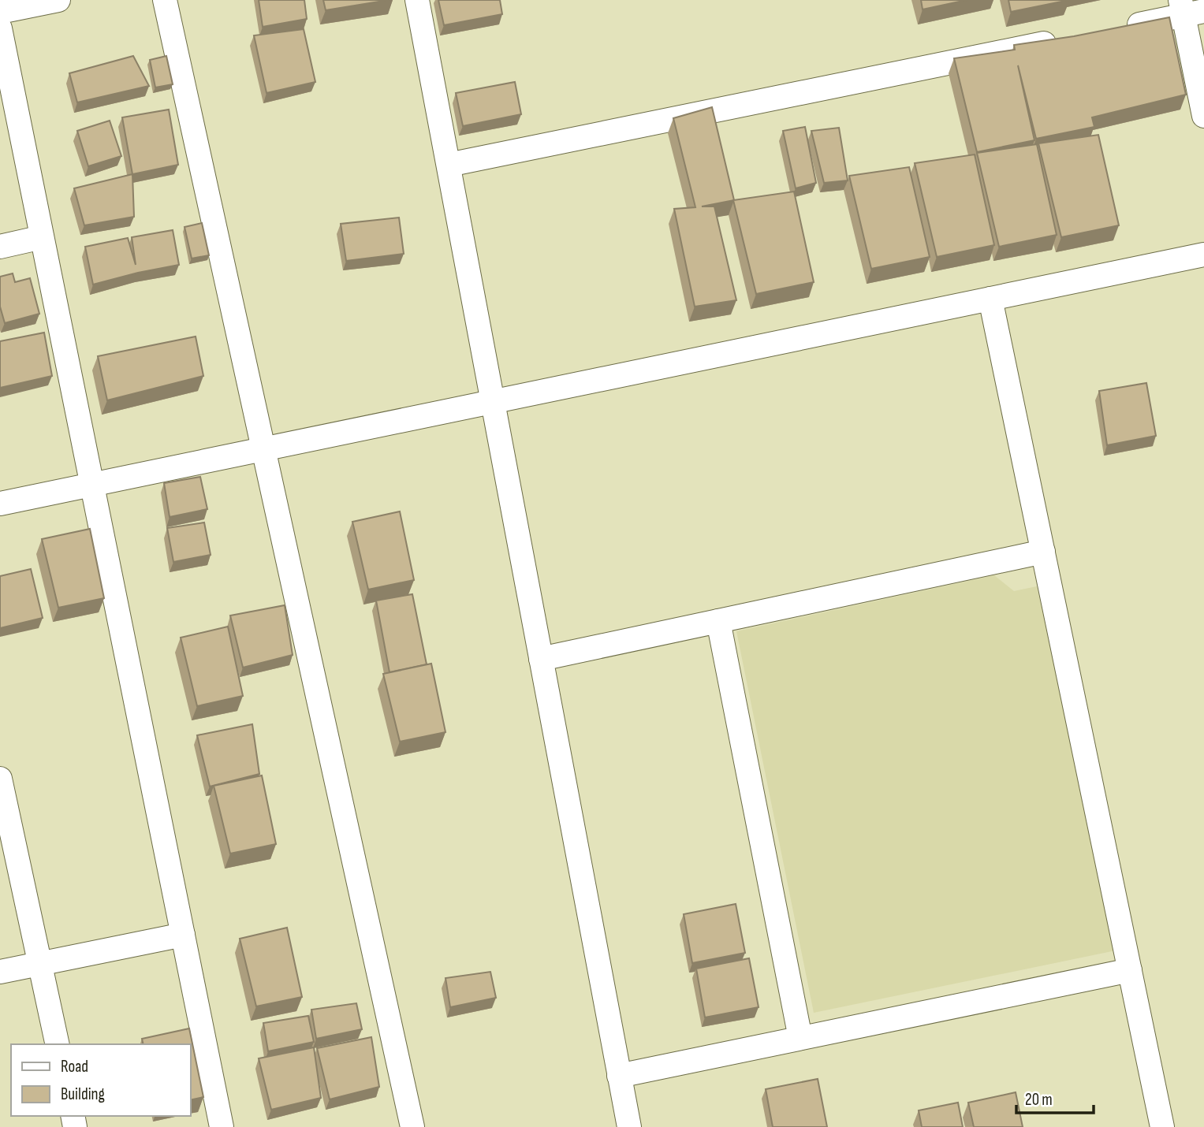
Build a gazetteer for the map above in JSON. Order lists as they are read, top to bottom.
{
  "legend": ["Road", "Building"],
  "scale_bar": "20 m"
}
